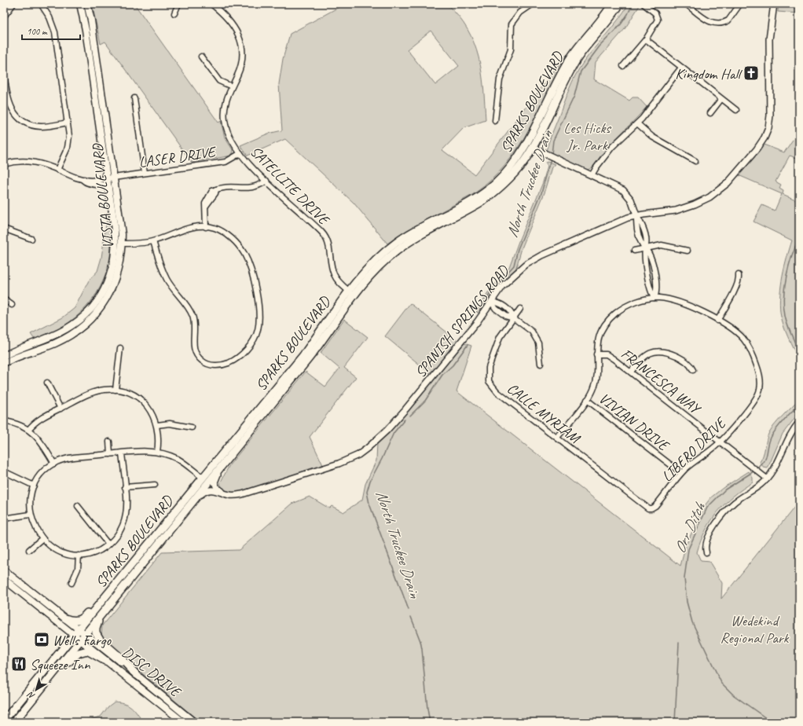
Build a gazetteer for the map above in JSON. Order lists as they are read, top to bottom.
{
  "streets": {
    "main road": ["SPARKS BOULEVARD", "VISTA BOULEVARD", "DISC DRIVE"],
    "street": [
      "LASER DRIVE",
      "SATELLITE DRIVE",
      "SPANISH SPRINGS ROAD",
      "FRANCESCA WAY",
      "CALLE MYRIAM",
      "VIVIAN DRIVE",
      "LIBERO DRIVE"
    ]
  },
  "crossings": [
    ["SPARKS BOULEVARD", "SATELLITE DRIVE"],
    ["SPARKS BOULEVARD", "SPANISH SPRINGS ROAD"],
    ["SPARKS BOULEVARD", "DISC DRIVE"],
    ["LASER DRIVE", "SATELLITE DRIVE"],
    ["LASER DRIVE", "VISTA BOULEVARD"],
    ["FRANCESCA WAY", "LIBERO DRIVE"],
    ["CALLE MYRIAM", "LIBERO DRIVE"],
    ["VIVIAN DRIVE", "LIBERO DRIVE"]
  ],
  "water": ["North Truckee Drain", "Orr Ditch"],
  "parks": ["Les Hicks Jr. Park", "Wedekind Regional Park"],
  "places": {
    "church": ["Kingdom Hall"],
    "bank": ["Wells Fargo"],
    "restaurant": ["Squeeze Inn"]
  },
  "scale_bar": "100 m",
  "north": "bottom left"
}
